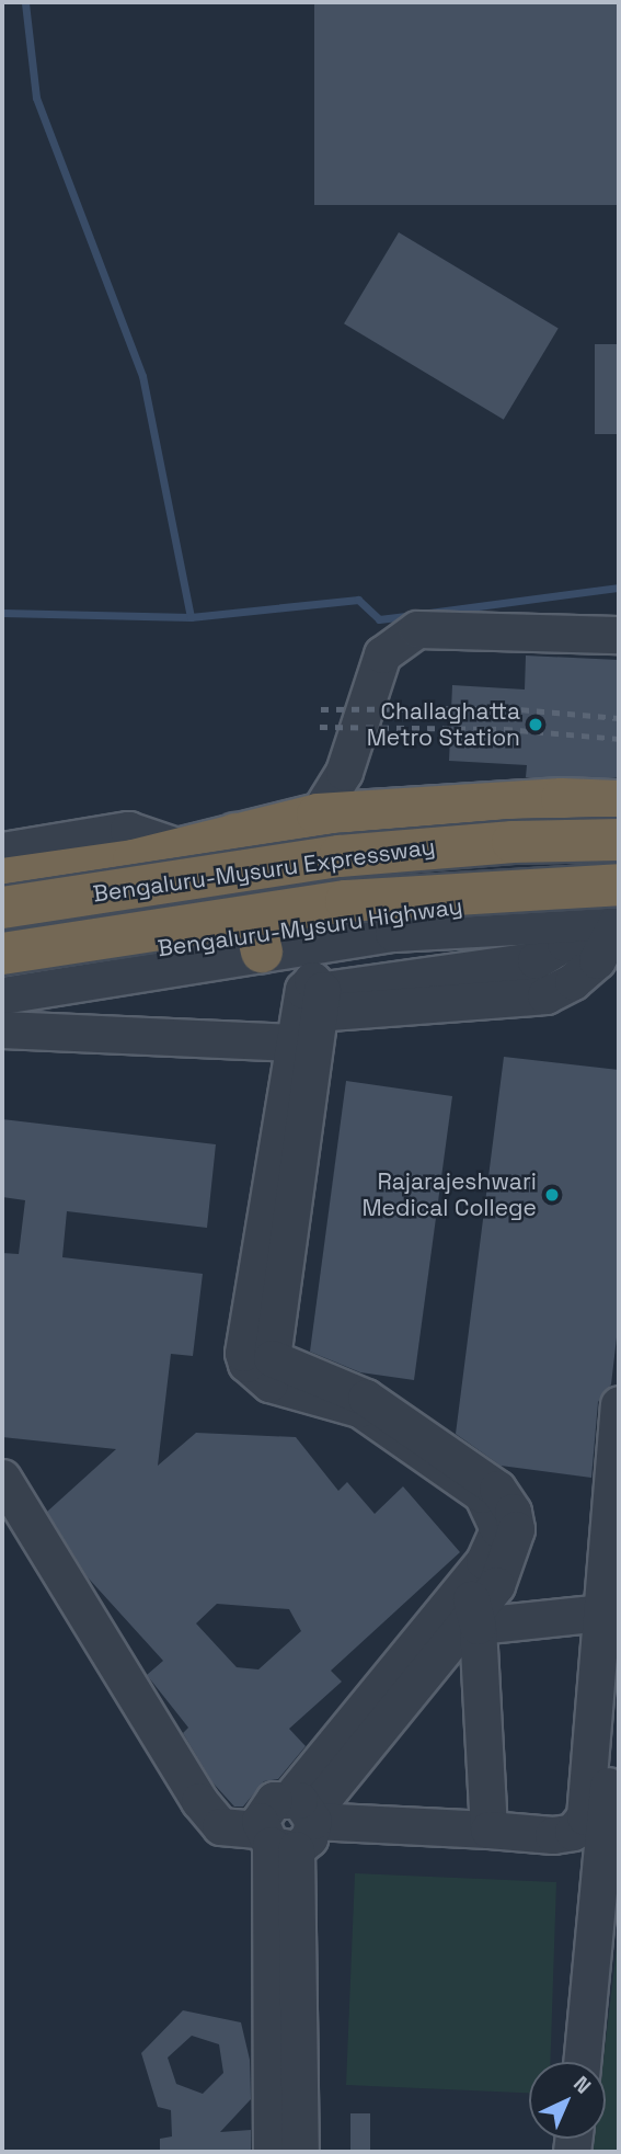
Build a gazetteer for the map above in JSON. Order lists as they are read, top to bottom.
{
  "streets": {
    "highway": ["Bengaluru-Mysuru Expressway", "Bengaluru-Mysuru Highway"]
  },
  "places": ["Challaghatta Metro Station", "Rajarajeshwari Medical College"],
  "north": "top right"
}
